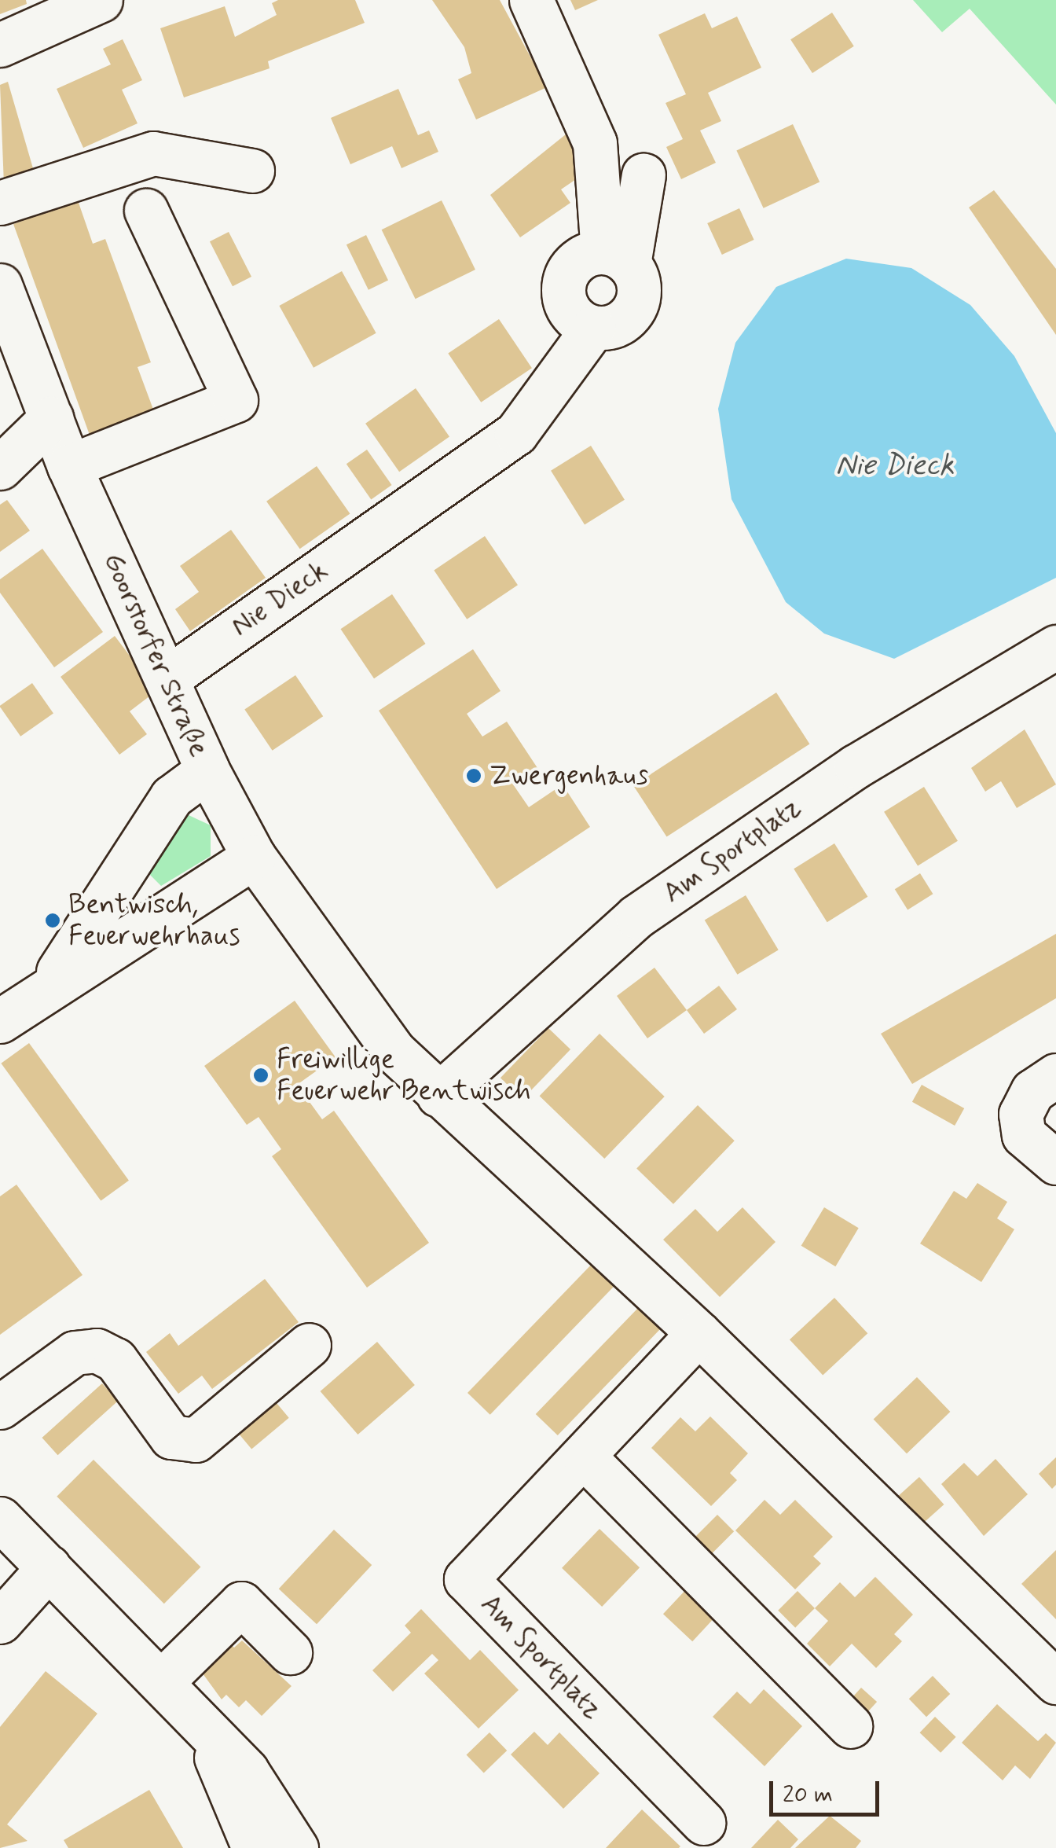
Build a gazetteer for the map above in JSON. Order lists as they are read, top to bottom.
{
  "streets": {
    "street": ["Nie Dieck", "Goorstorfer Straße", "Am Sportplatz"]
  },
  "crossings": [
    ["Nie Dieck", "Goorstorfer Straße"]
  ],
  "water": ["Nie Dieck"],
  "places": ["Zwergenhaus", "Bentwisch, Feuerwehrhaus", "Freiwillige Feuerwehr Bentwisch"],
  "scale_bar": "20 m"
}
